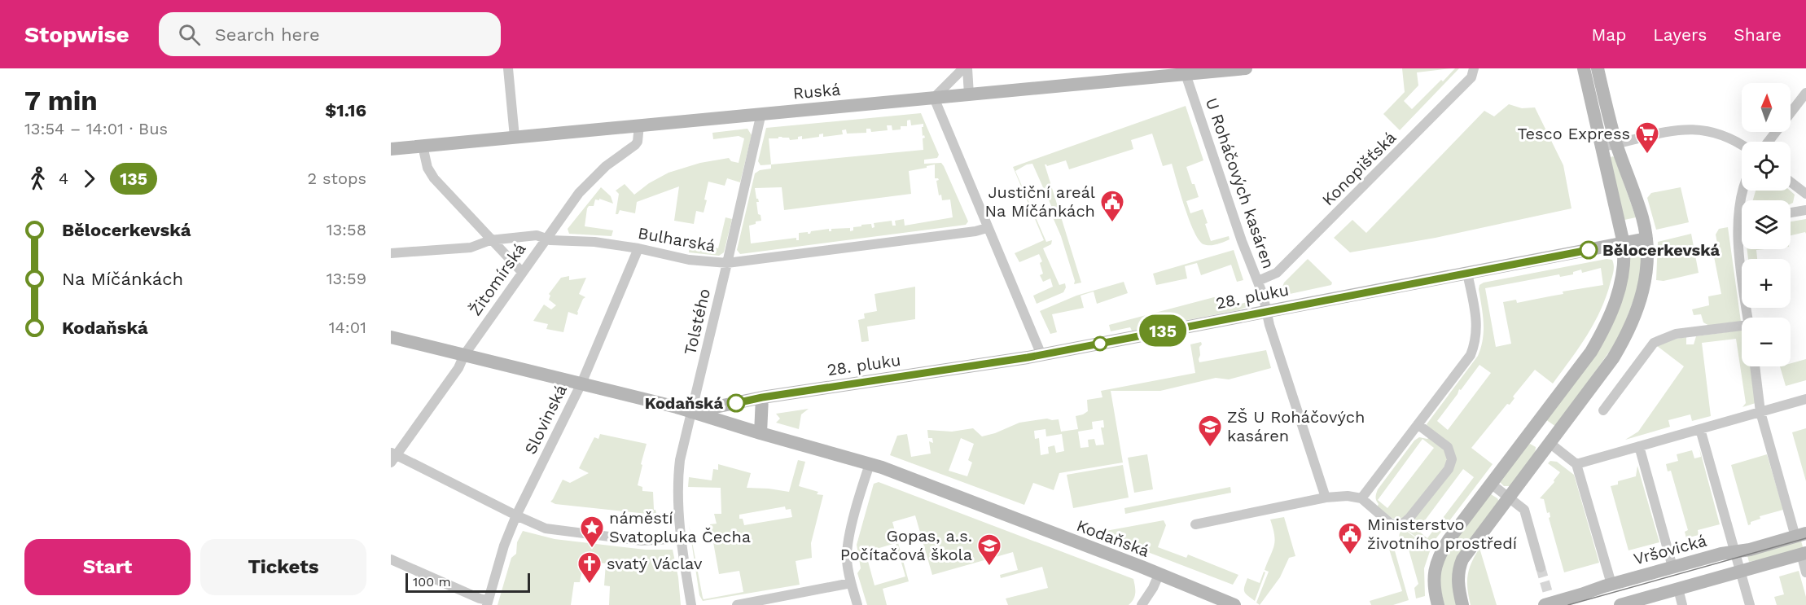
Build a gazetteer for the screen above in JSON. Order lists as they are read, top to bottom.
{
  "streets": {
    "street": [
      "Ruská",
      "Konopišťská",
      "U Roháčových kasáren",
      "Bulharská",
      "Žitomírská",
      "28. pluku",
      "Tolstého",
      "Slovinská",
      "Kodaňská",
      "Vršovická"
    ]
  },
  "crossings": [
    ["Ruská", "U Roháčových kasáren"],
    ["Ruská", "Žitomírská"],
    ["Ruská", "Tolstého"],
    ["Konopišťská", "U Roháčových kasáren"],
    ["U Roháčových kasáren", "28. pluku"],
    ["Bulharská", "Žitomírská"],
    ["Bulharská", "Tolstého"],
    ["Bulharská", "Slovinská"],
    ["Žitomírská", "Kodaňská"],
    ["28. pluku", "Tolstého"],
    ["28. pluku", "Kodaňská"],
    ["Tolstého", "Kodaňská"],
    ["Slovinská", "Kodaňská"]
  ],
  "places": {
    "supermarket": ["Tesco Express"],
    "public building": ["Justiční areál Na Míčánkách", "Ministerstvo životního prostředí"],
    "other": ["Bělocerkevská", "Kodaňská"],
    "school or university": ["ZŠ U Roháčových kasáren", "Gopas, a.s. Počítačová škola"],
    "place": ["náměstí Svatopluka Čecha"],
    "church": ["svatý Václav"]
  },
  "lines": ["bus line 135"],
  "scale_bar": "100 m",
  "north": "top",
  "page": {
    "header": "Stopwise",
    "search": "Search here",
    "nav": ["Map", "Layers", "Share"],
    "heading": ["7 min", "13:54 – 14:01 · Bus", "$1.16"],
    "on_map": "135",
    "map_buttons": ["+", "−"],
    "legs": ["4", "135", "2 stops"],
    "list": [
      {
        "name": "Bělocerkevská",
        "value": "13:58"
      },
      {
        "name": "Na Míčánkách",
        "value": "13:59"
      },
      {
        "name": "Kodaňská",
        "value": "14:01"
      }
    ],
    "buttons": ["Start", "Tickets"],
    "scale": "100 m"
  }
}
